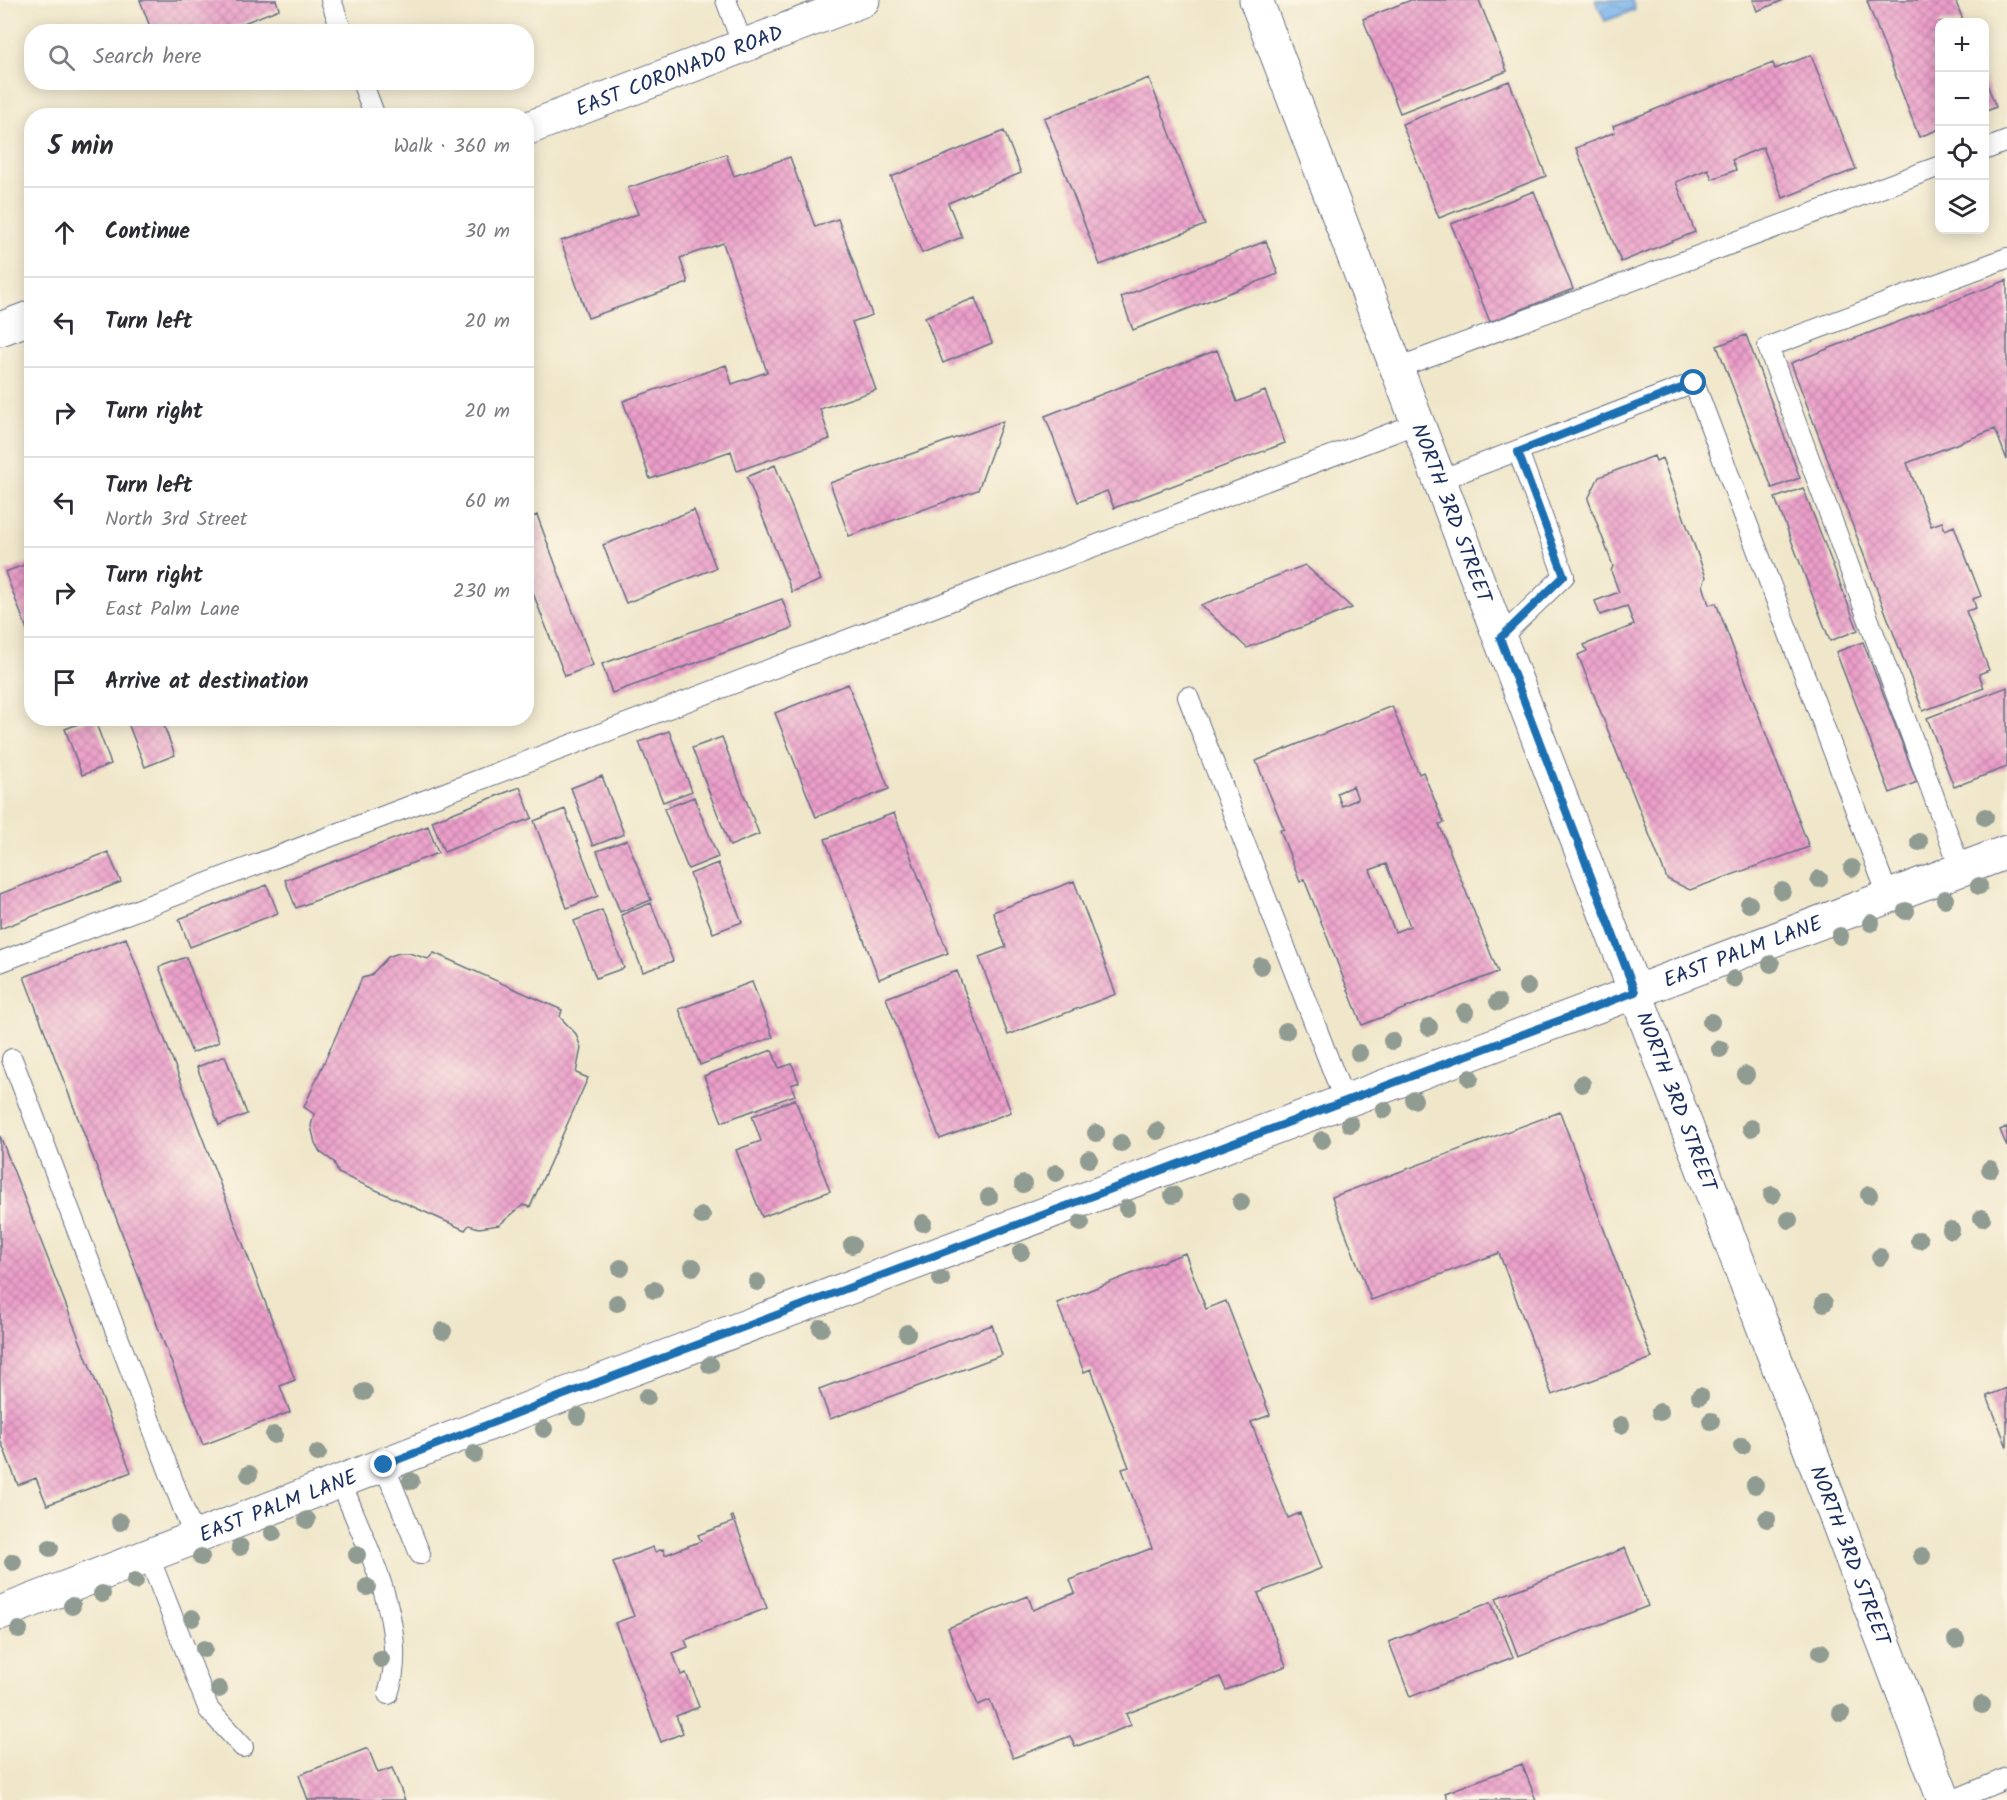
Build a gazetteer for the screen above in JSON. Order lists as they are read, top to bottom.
{
  "streets": {
    "street": ["EAST CORONADO ROAD", "NORTH 3RD STREET", "EAST PALM LANE"]
  },
  "crossings": [
    ["NORTH 3RD STREET", "EAST PALM LANE"]
  ],
  "page": {
    "map_buttons": ["+", "−"],
    "search": "Search here",
    "heading": ["5 min", "Walk · 360 m"],
    "list": [
      ["Continue", "30 m"],
      ["Turn left", "20 m"],
      ["Turn right", "20 m"],
      ["Turn left", "North 3rd Street", "60 m"],
      ["Turn right", "East Palm Lane", "230 m"],
      "Arrive at destination"
    ]
  }
}
